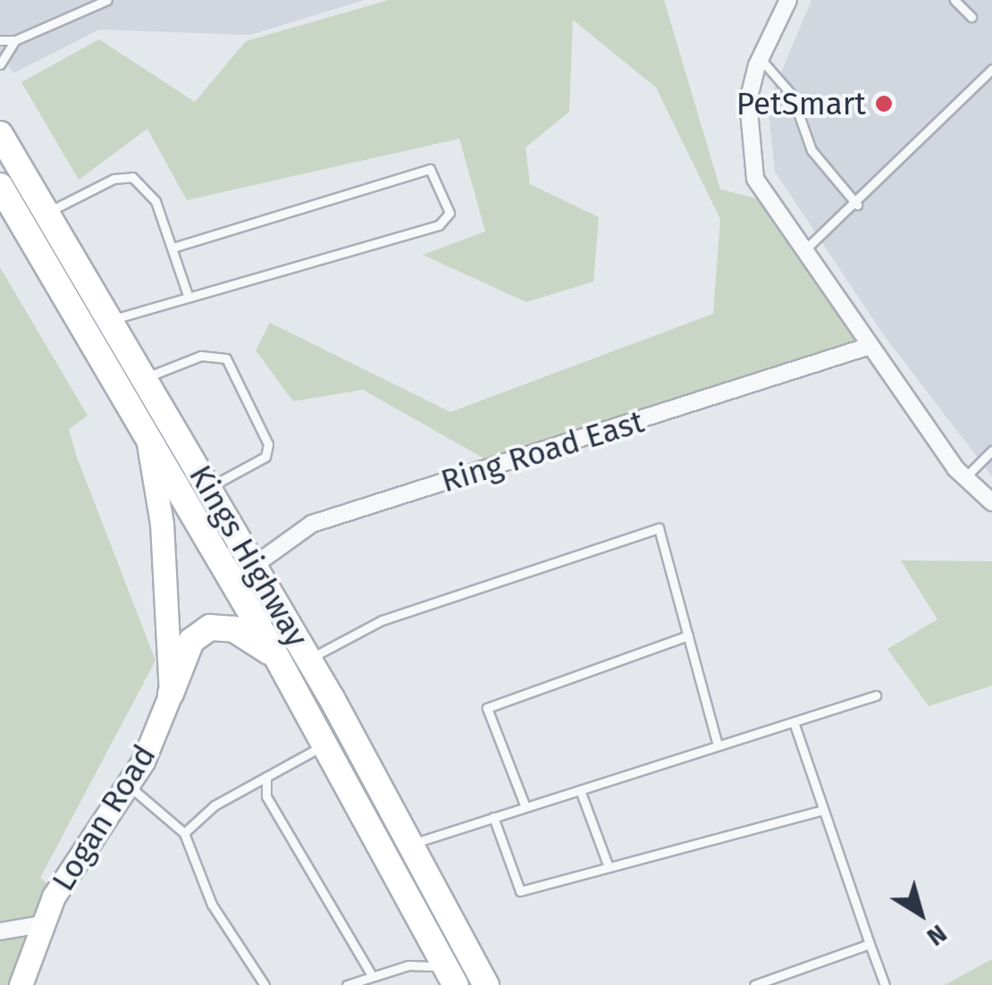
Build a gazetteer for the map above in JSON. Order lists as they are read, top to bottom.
{
  "streets": {
    "main road": ["Kings Highway"],
    "street": ["Ring Road East", "Logan Road"]
  },
  "crossings": [
    ["Ring Road East", "Kings Highway"],
    ["Kings Highway", "Logan Road"]
  ],
  "places": ["PetSmart"],
  "north": "bottom right"
}
